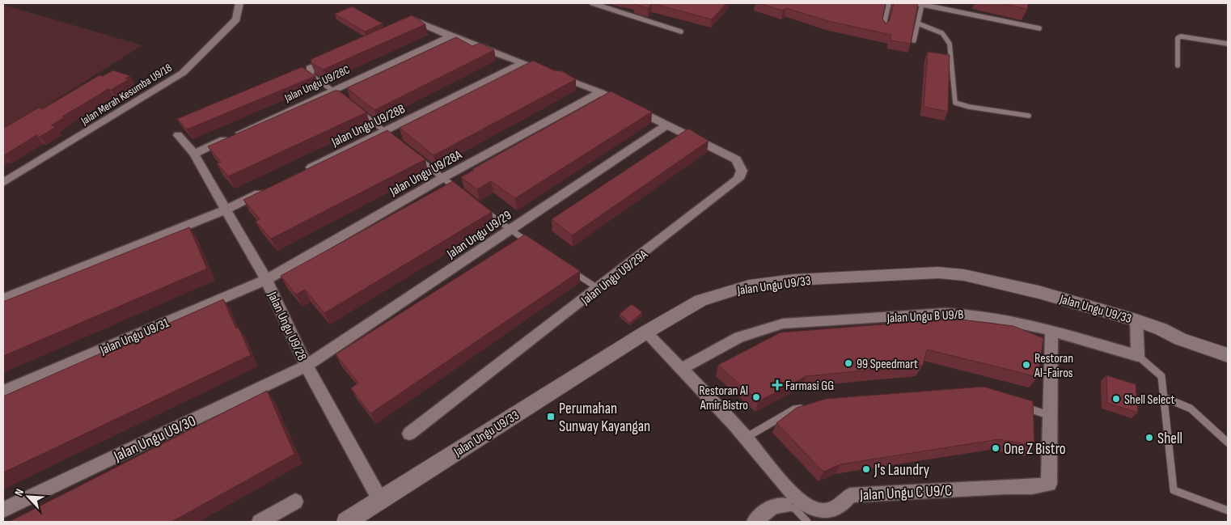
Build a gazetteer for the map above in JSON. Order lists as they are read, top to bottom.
{
  "streets": {
    "street": [
      "Jalan Ungu U9/28C",
      "Jalan Merah Kesumba U9/18",
      "Jalan Ungu U9/28B",
      "Jalan Ungu U9/28A",
      "Jalan Ungu U9/29",
      "Jalan Ungu U9/29A",
      "Jalan Ungu U9/33",
      "Jalan Ungu B U9/B",
      "Jalan Ungu U9/28",
      "Jalan Ungu U9/31",
      "Jalan Ungu U9/30",
      "Jalan Ungu C U9/C"
    ]
  },
  "crossings": [
    ["Jalan Ungu U9/28C", "Jalan Ungu U9/29A"],
    ["Jalan Ungu U9/28C", "Jalan Ungu U9/28"],
    ["Jalan Ungu U9/28B", "Jalan Ungu U9/29A"],
    ["Jalan Ungu U9/28A", "Jalan Ungu U9/29A"],
    ["Jalan Ungu U9/28A", "Jalan Ungu U9/28"],
    ["Jalan Ungu U9/28A", "Jalan Ungu U9/31"],
    ["Jalan Ungu U9/29", "Jalan Ungu U9/29A"],
    ["Jalan Ungu U9/29", "Jalan Ungu U9/28"],
    ["Jalan Ungu U9/29", "Jalan Ungu U9/30"],
    ["Jalan Ungu U9/33", "Jalan Ungu U9/28"],
    ["Jalan Ungu U9/33", "Jalan Ungu C U9/C"],
    ["Jalan Ungu B U9/B", "Jalan Ungu C U9/C"],
    ["Jalan Ungu U9/28", "Jalan Ungu U9/31"],
    ["Jalan Ungu U9/28", "Jalan Ungu U9/30"]
  ],
  "places": {
    "other": [
      "99 Speedmart",
      "Restoran Al-Fairos",
      "Restoran Al Amir Bistro",
      "Shell Select",
      "Shell",
      "One Z Bistro",
      "J's Laundry"
    ],
    "health": ["Farmasi GG"],
    "transit": ["Perumahan Sunway Kayangan"]
  },
  "north": "top left"
}
